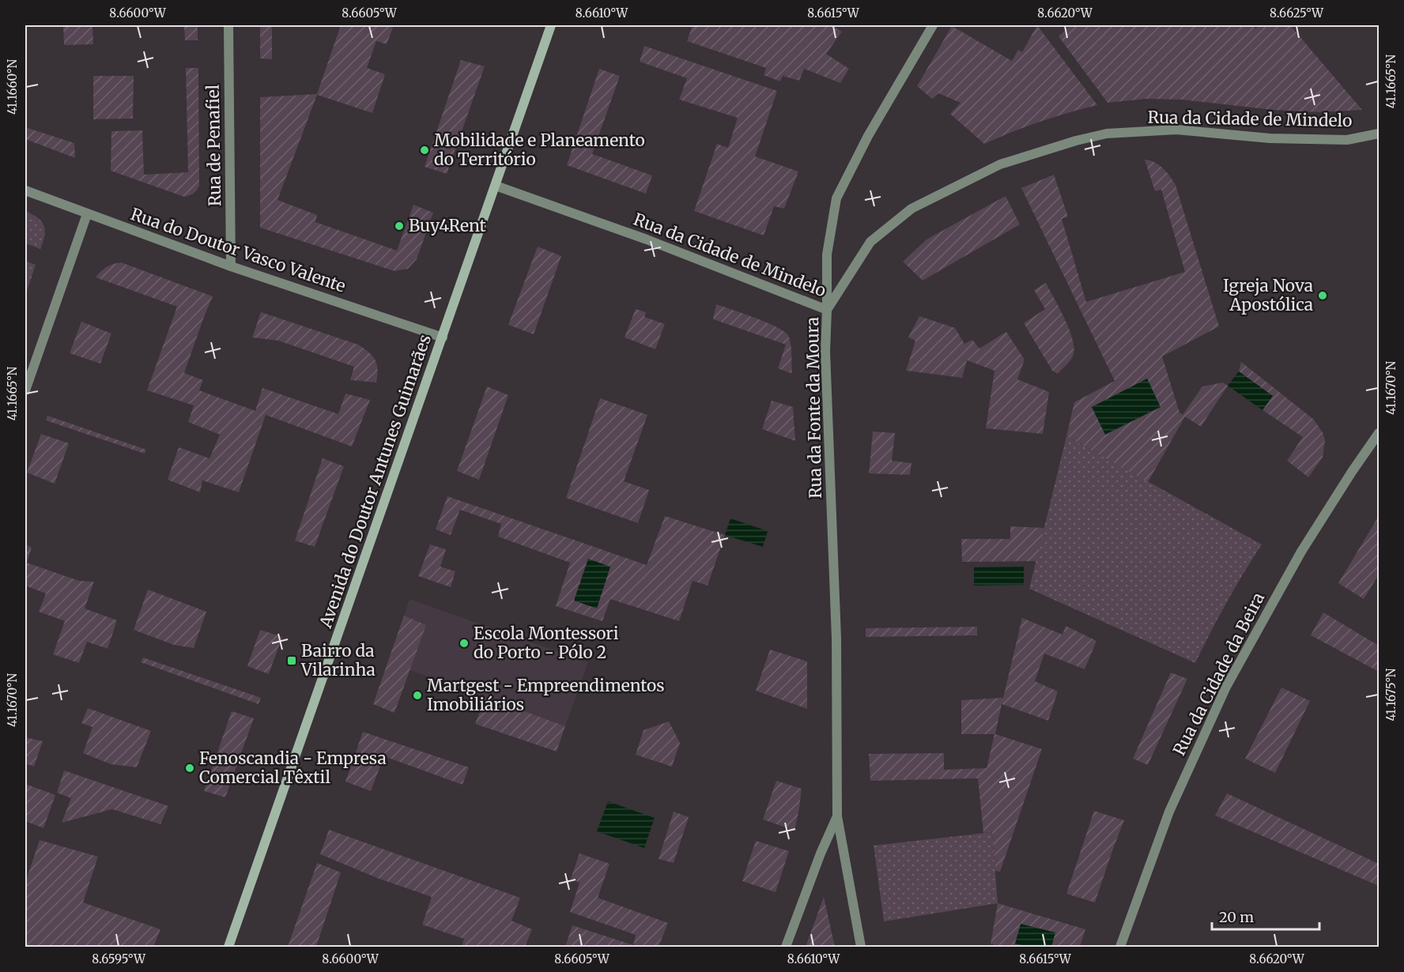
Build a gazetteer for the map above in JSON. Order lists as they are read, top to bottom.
{
  "streets": {
    "main road": ["Avenida do Doutor Antunes Guimarães"],
    "street": [
      "Rua da Cidade de Mindelo",
      "Rua de Penafiel",
      "Rua do Doutor Vasco Valente",
      "Rua da Fonte da Moura",
      "Rua da Cidade da Beira"
    ]
  },
  "crossings": [
    ["Rua da Cidade de Mindelo", "Rua da Fonte da Moura"],
    ["Rua da Cidade de Mindelo", "Avenida do Doutor Antunes Guimarães"],
    ["Rua de Penafiel", "Rua do Doutor Vasco Valente"],
    ["Rua do Doutor Vasco Valente", "Avenida do Doutor Antunes Guimarães"]
  ],
  "places": {
    "other": [
      "Mobilidade e Planeamento do Território",
      "Buy4Rent",
      "Igreja Nova Apostólica",
      "Escola Montessori do Porto - Pólo 2",
      "Martgest - Empreendimentos Imobiliários",
      "Fenoscandia - Empresa Comercial Têxtil"
    ],
    "transit": ["Bairro da Vilarinha"]
  },
  "scale_bar": "20 m",
  "coordinates": [
    "8.6600°W",
    "8.6605°W",
    "8.6610°W",
    "8.6615°W",
    "8.6620°W",
    "8.6625°W",
    "41.1665°N",
    "41.1660°N",
    "41.1670°N",
    "41.1675°N",
    "8.6595°W"
  ]
}
